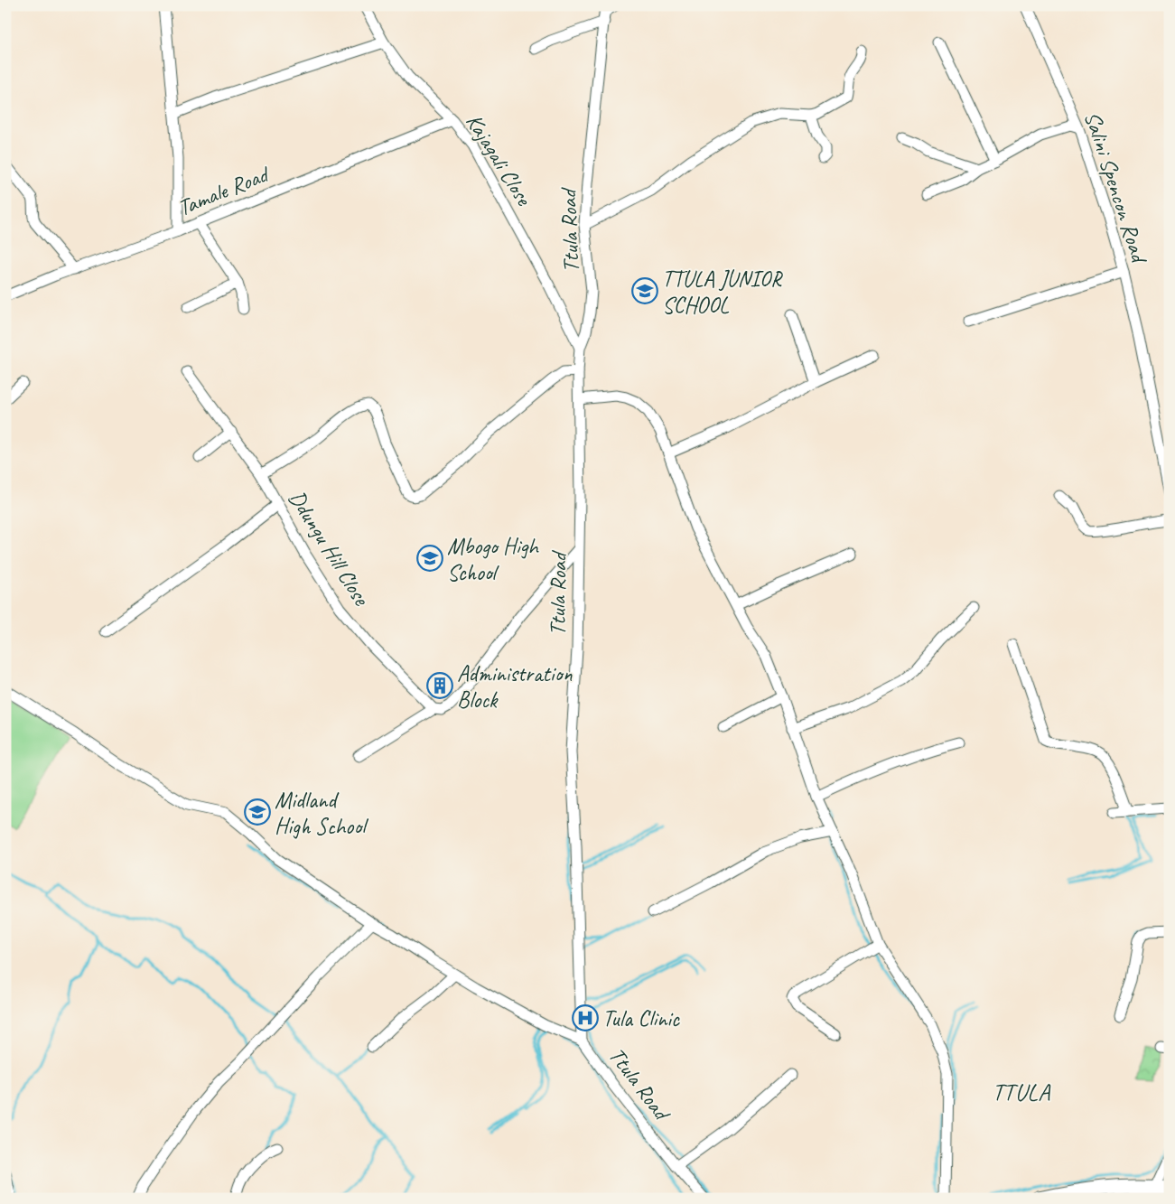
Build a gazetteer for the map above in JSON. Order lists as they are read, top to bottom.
{
  "streets": {
    "street": [
      "Kajagali Close",
      "Salini Spencon Road",
      "Tamale Road",
      "Ttula Road",
      "Ddungu Hill Close"
    ]
  },
  "crossings": [
    ["Kajagali Close", "Tamale Road"],
    ["Kajagali Close", "Ttula Road"]
  ],
  "districts": ["TTULA"],
  "places": {
    "school or university": ["TTULA JUNIOR SCHOOL", "Mbogo High School", "Midland High School"],
    "building": ["Administration Block"],
    "hospital": ["Tula Clinic"]
  }
}
